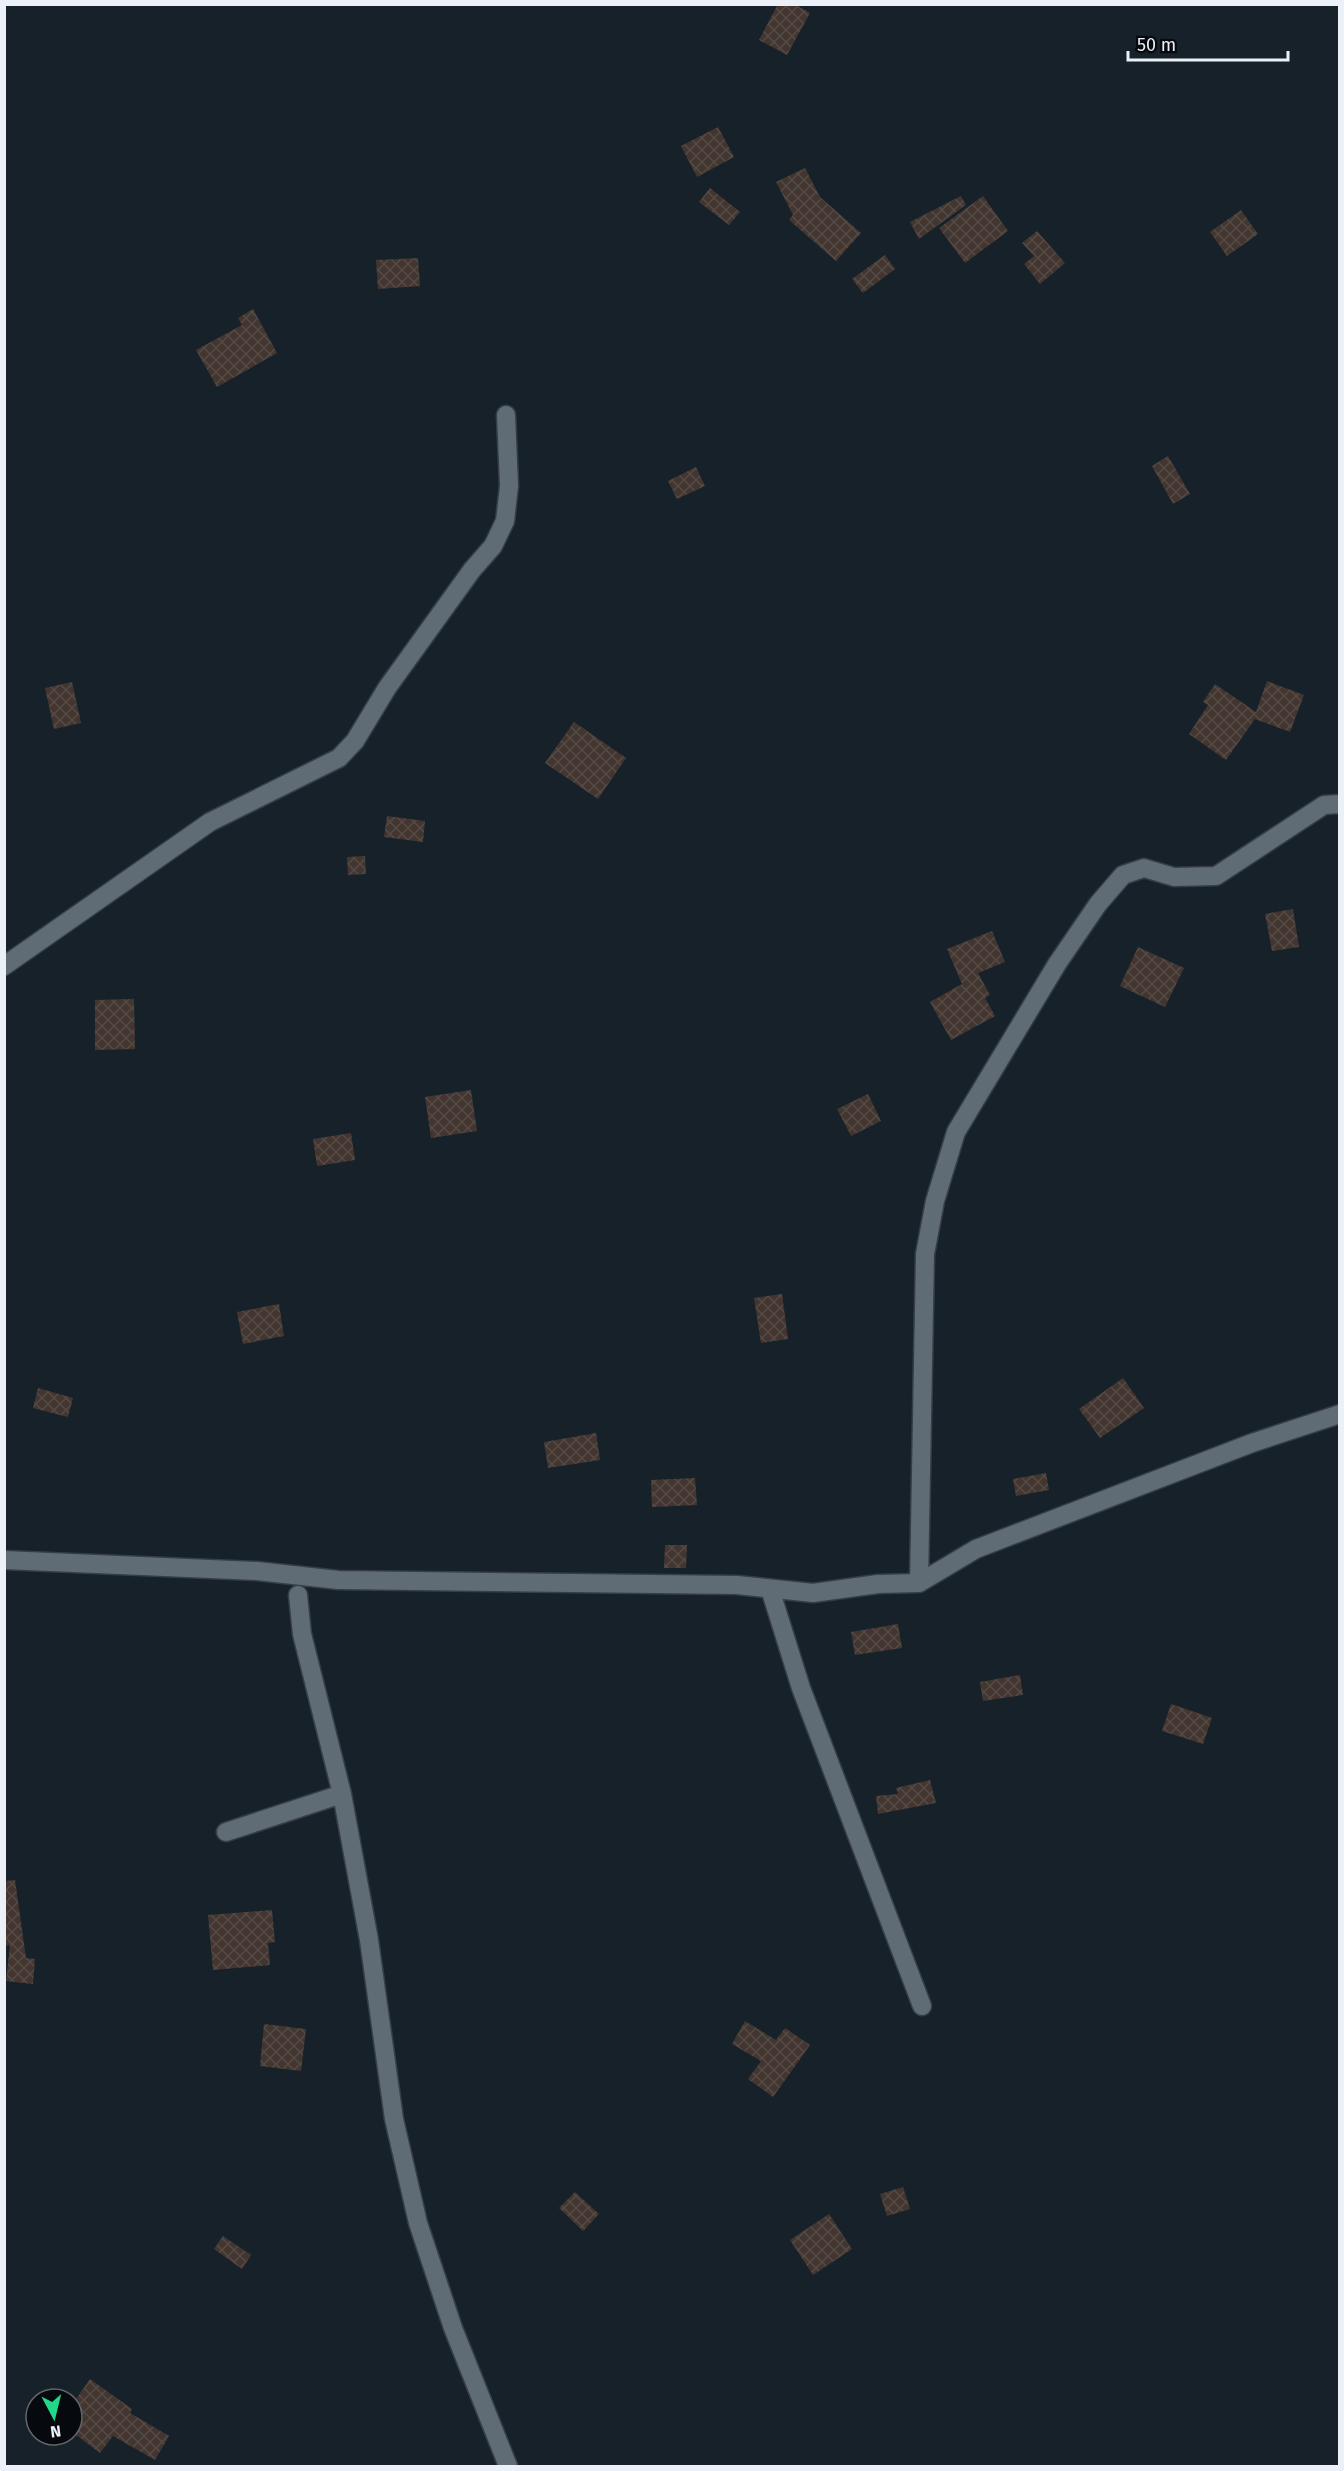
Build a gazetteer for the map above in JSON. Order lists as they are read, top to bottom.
{
  "scale_bar": "50 m",
  "north": "bottom"
}
